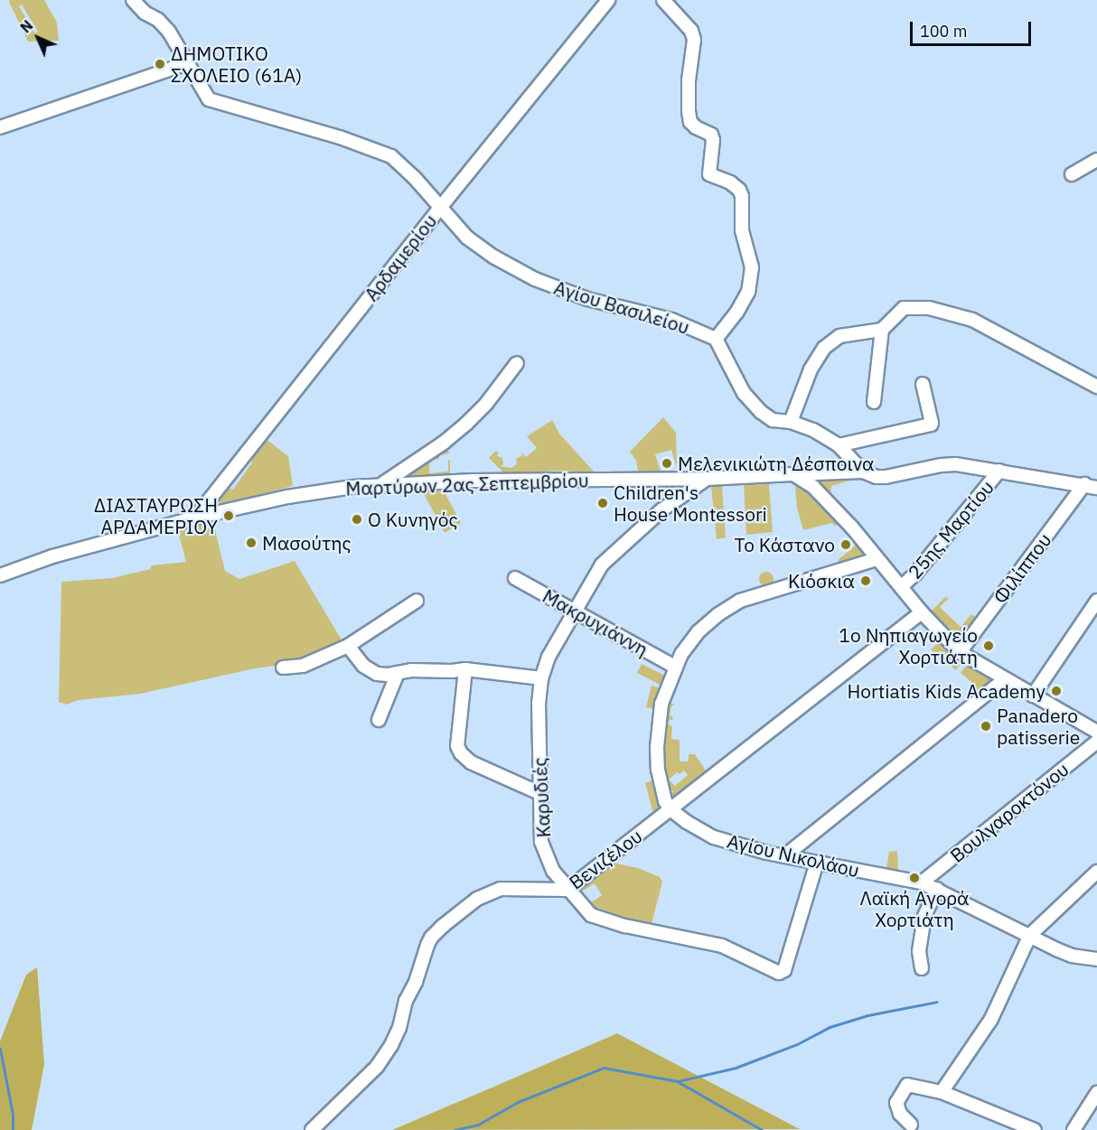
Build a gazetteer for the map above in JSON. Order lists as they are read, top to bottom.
{
  "streets": {
    "street": [
      "Αρδαμερίου",
      "Αγίου Βασιλείου",
      "Μαρτύρων 2ας Σεπτεμβρίου",
      "25ης Μαρτίου",
      "Φιλίππου",
      "Μακρυγιάννη",
      "Καρυδιές",
      "Βουλγαροκτόνου",
      "Αγίου Νικολάου",
      "Βενιζέλου"
    ]
  },
  "crossings": [
    ["Αρδαμερίου", "Αγίου Βασιλείου"],
    ["Αρδαμερίου", "Μαρτύρων 2ας Σεπτεμβρίου"],
    ["Μαρτύρων 2ας Σεπτεμβρίου", "25ης Μαρτίου"],
    ["Μαρτύρων 2ας Σεπτεμβρίου", "Φιλίππου"],
    ["Μαρτύρων 2ας Σεπτεμβρίου", "Καρυδιές"],
    ["Μακρυγιάννη", "Καρυδιές"],
    ["Καρυδιές", "Αγίου Νικολάου"],
    ["Καρυδιές", "Βενιζέλου"],
    ["Βουλγαροκτόνου", "Αγίου Νικολάου"],
    ["Αγίου Νικολάου", "Βενιζέλου"]
  ],
  "places": [
    "ΔΗΜΟΤΙΚΟ ΣΧΟΛΕΙΟ (61Α)",
    "Μελενικιώτη Δέσποινα",
    "Children's House Montessori",
    "ΔΙΑΣΤΑΥΡΩΣΗ ΑΡΔΑΜΕΡΙΟΥ",
    "Ο Κυνηγός",
    "Μασούτης",
    "Το Κάστανο",
    "Κιόσκια",
    "1ο Νηπιαγωγείο Χορτιάτη",
    "Hortiatis Kids Academy",
    "Panadero patisserie",
    "Λαϊκή Αγορά Χορτιάτη"
  ],
  "scale_bar": "100 m",
  "north": "top left"
}
